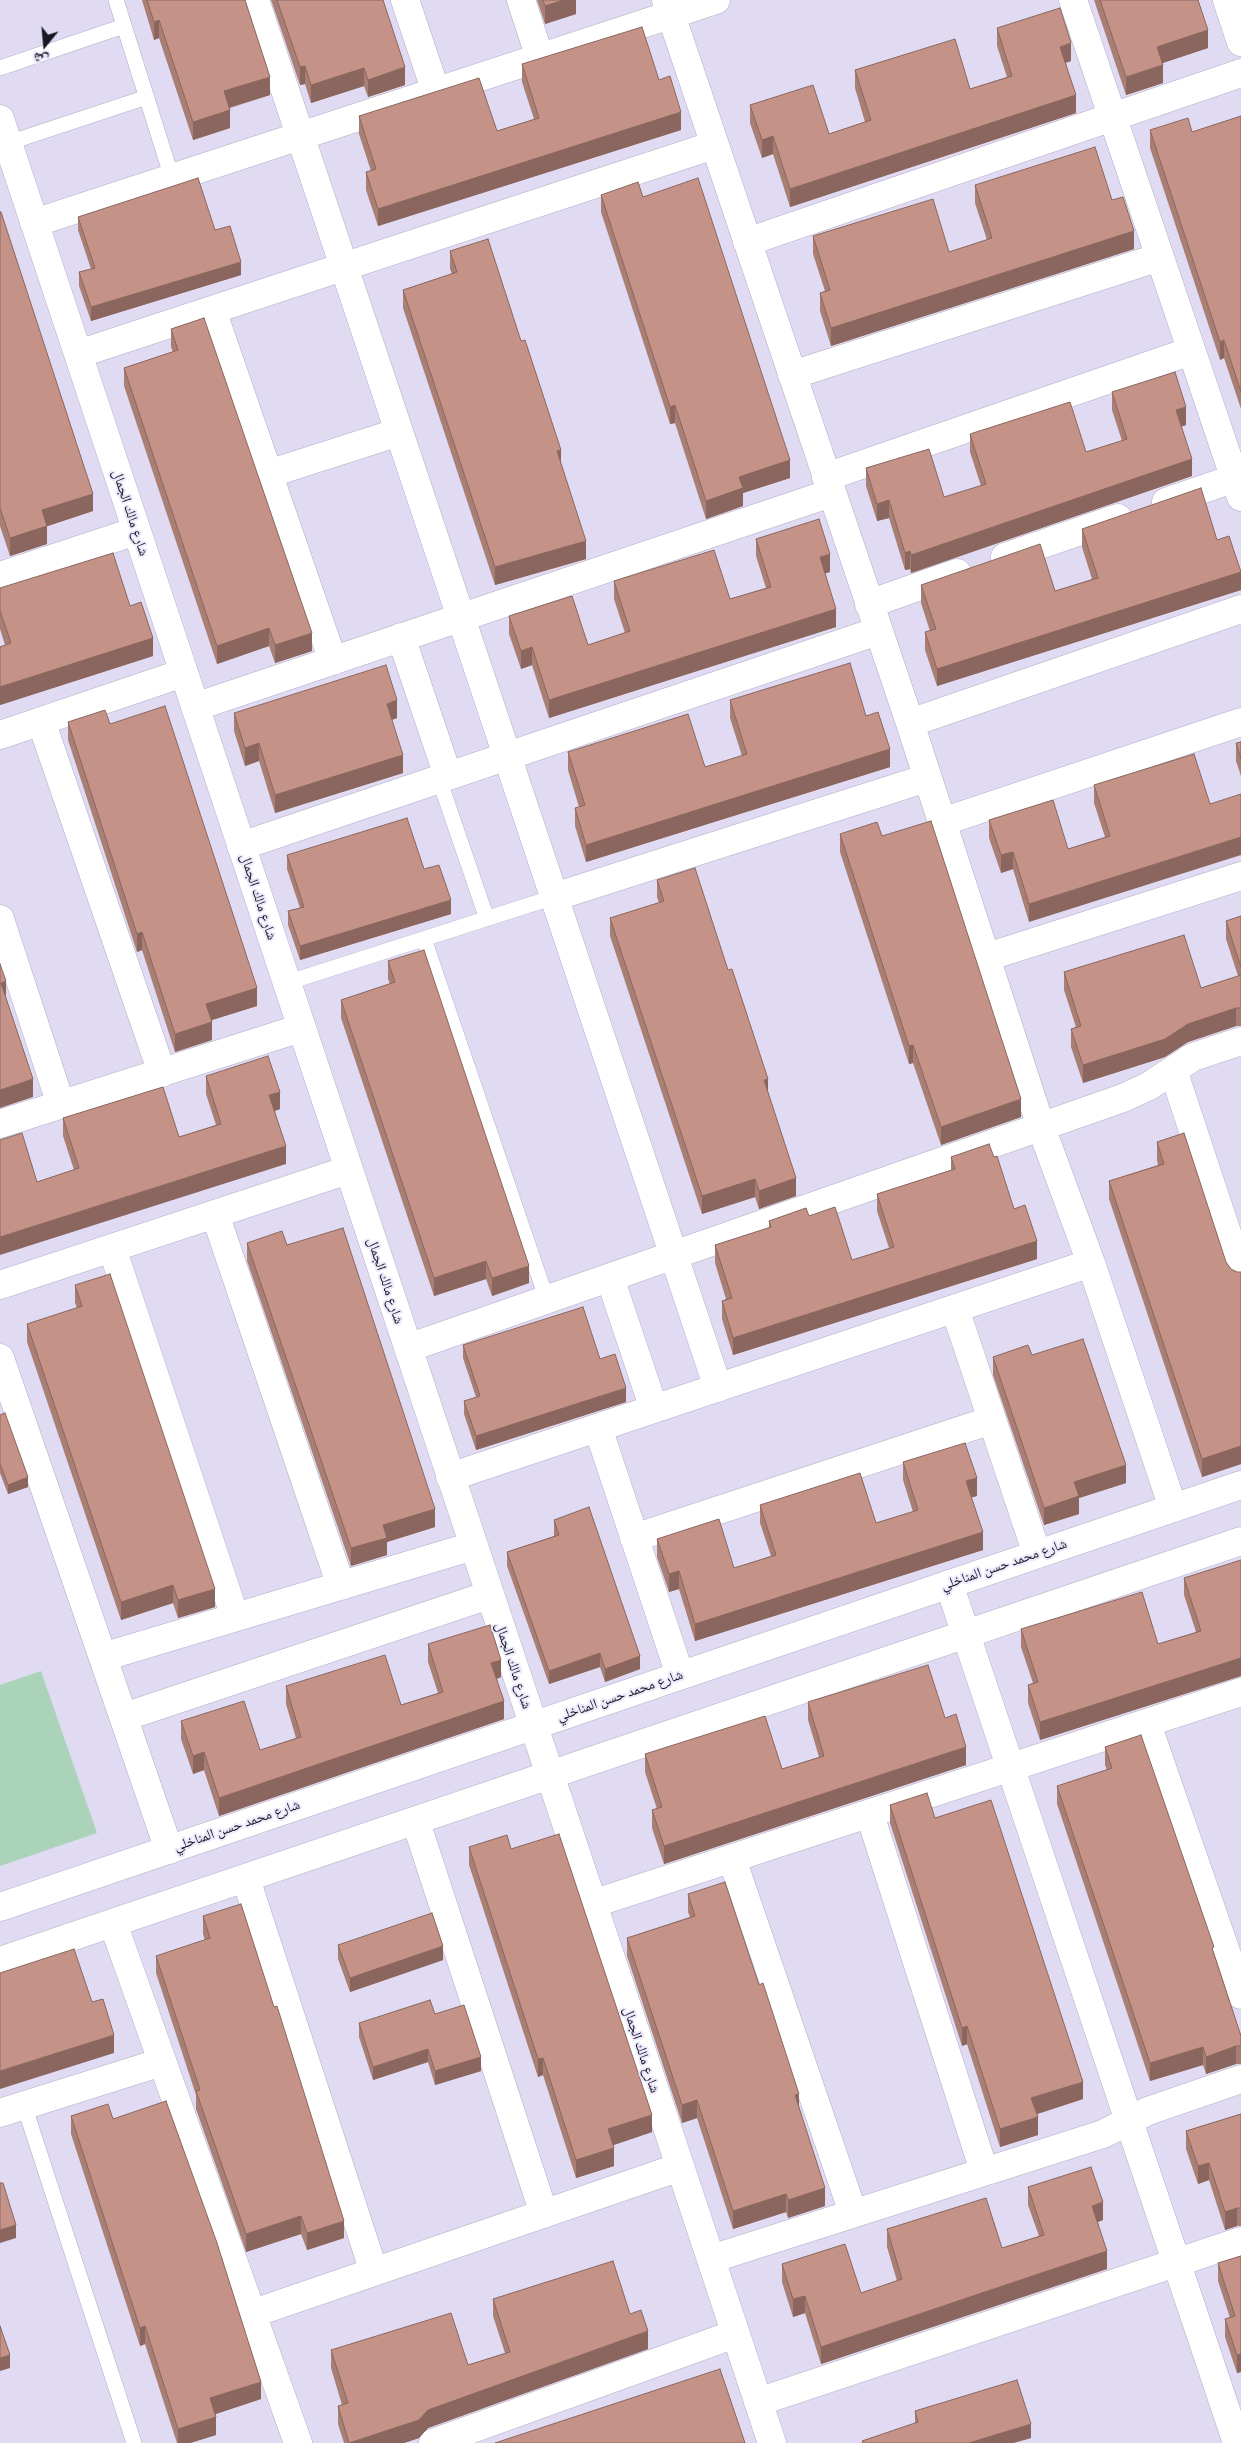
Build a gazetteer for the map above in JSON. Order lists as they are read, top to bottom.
{
  "streets": {
    "street": ["شارع مالك الجمال", "شارع محمد حسن المناخلي"]
  },
  "crossings": [
    ["شارع مالك الجمال", "شارع محمد حسن المناخلي"]
  ],
  "north": "bottom"
}
